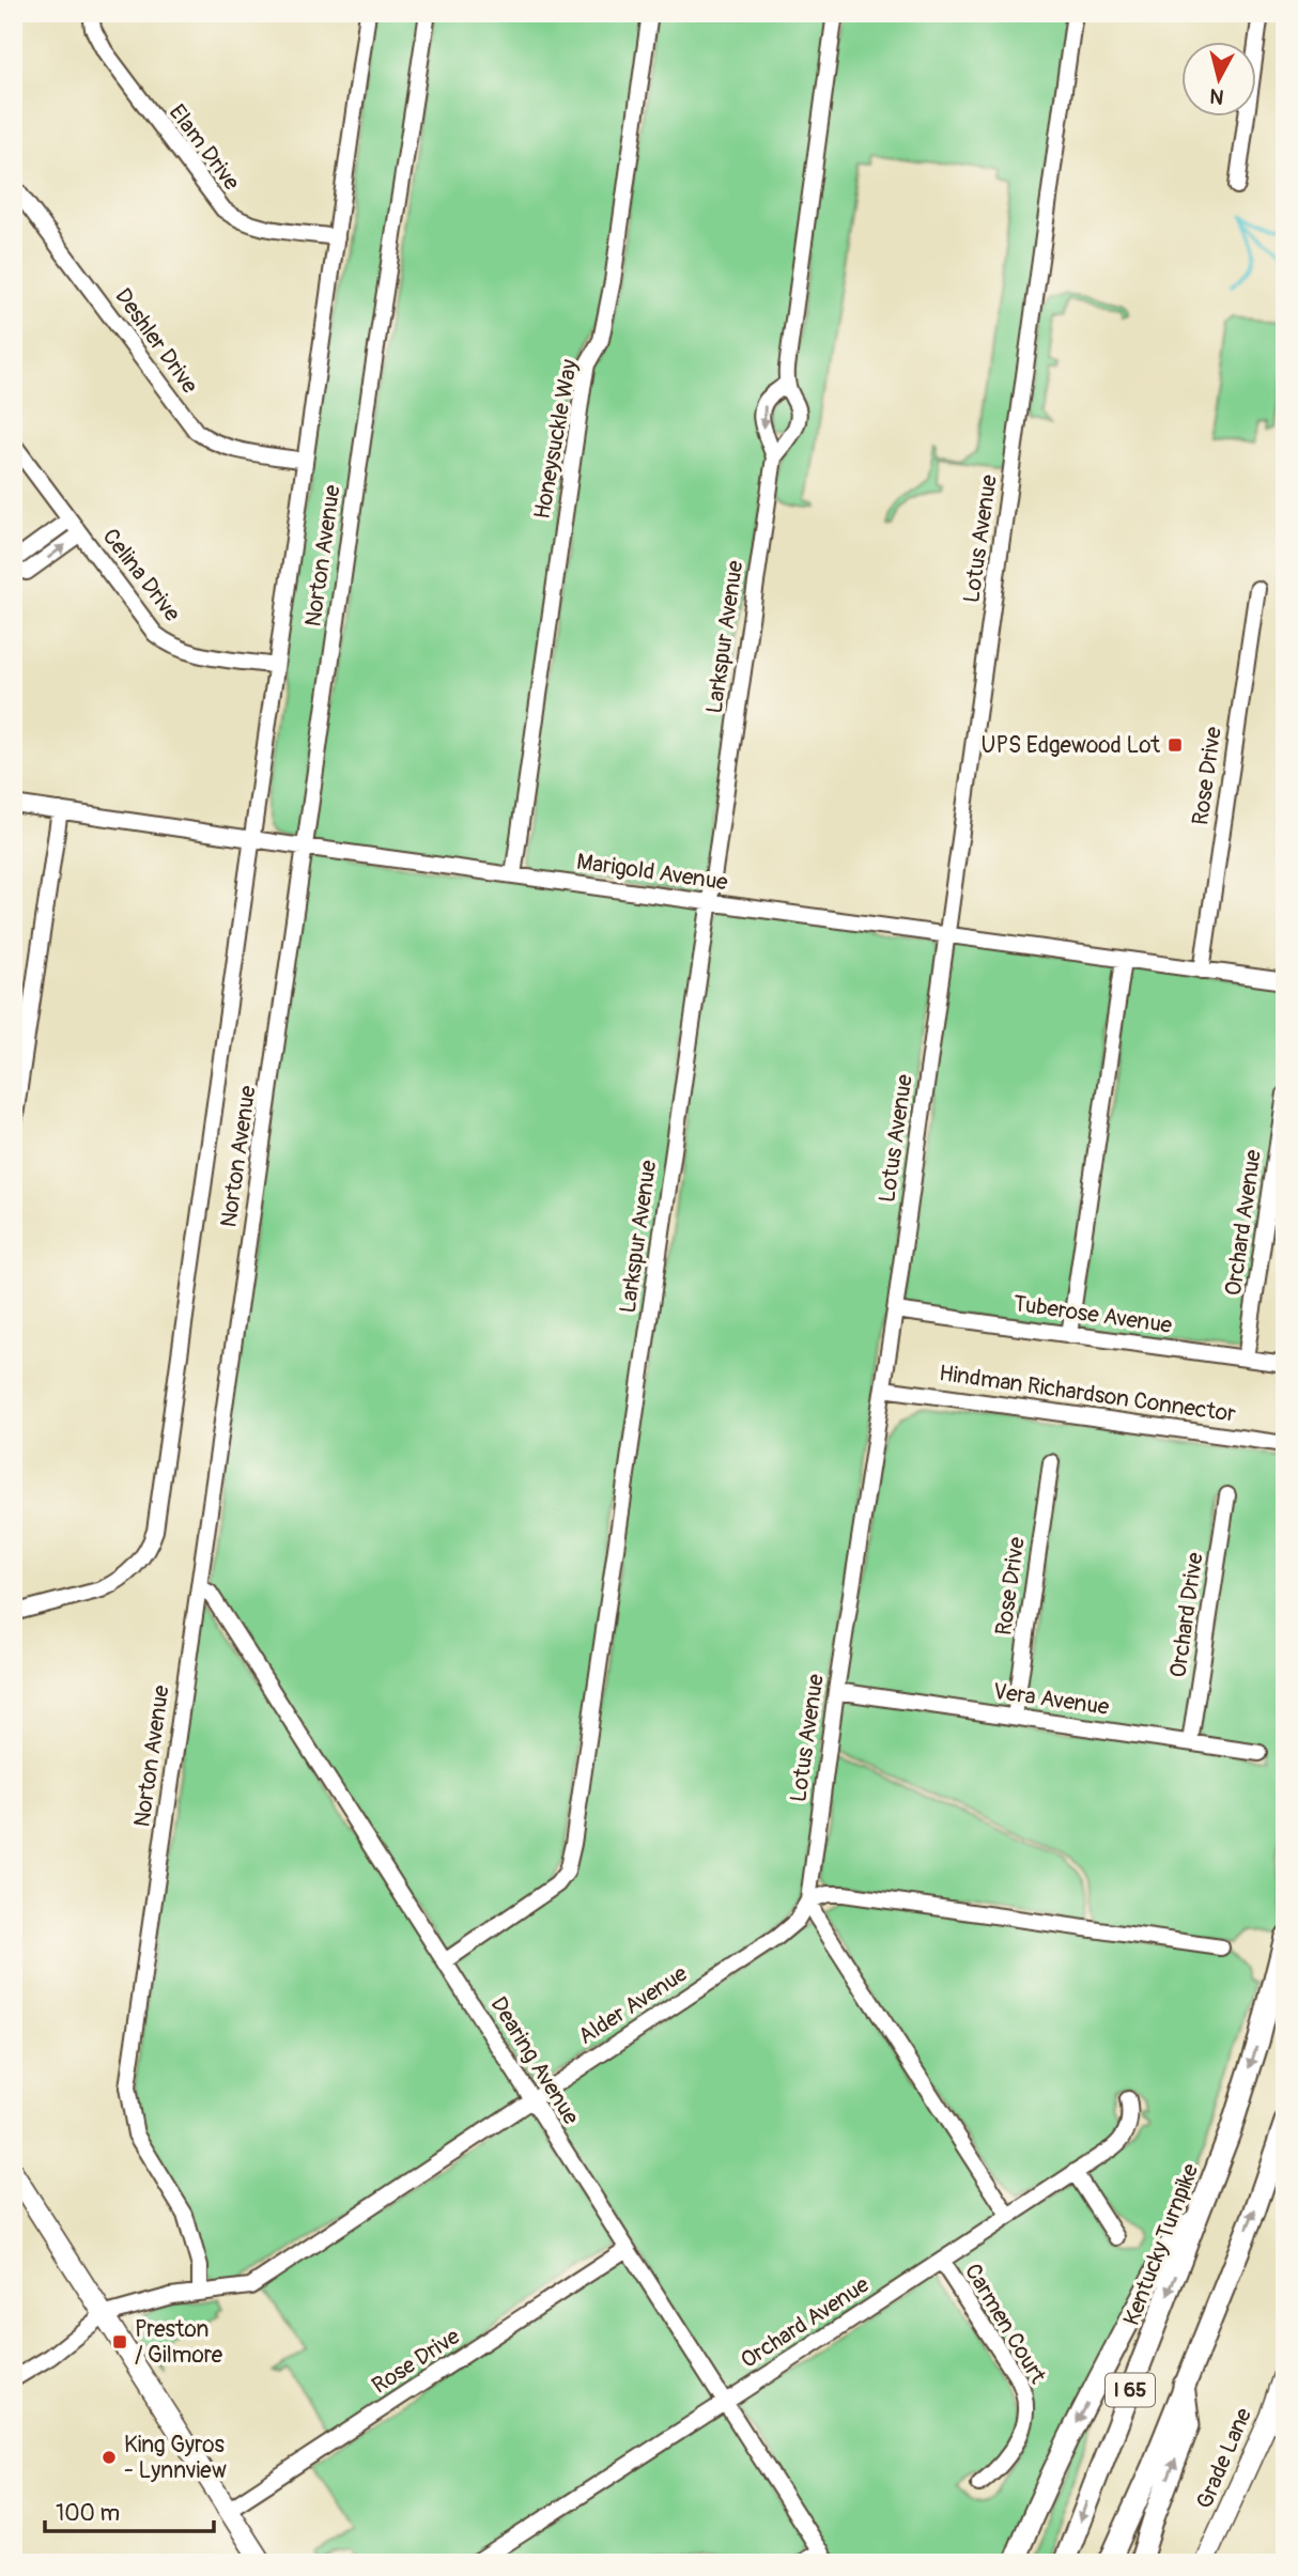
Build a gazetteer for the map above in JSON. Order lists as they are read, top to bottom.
{
  "streets": {
    "highway": ["Kentucky Turnpike", "I 65"],
    "main road": ["Grade Lane"],
    "street": [
      "Elam Drive",
      "Deshler Drive",
      "Honeysuckle Way",
      "Lotus Avenue",
      "Norton Avenue",
      "Celina Drive",
      "Larkspur Avenue",
      "Rose Drive",
      "Marigold Avenue",
      "Orchard Avenue",
      "Tuberose Avenue",
      "Hindman Richardson Connector",
      "Orchard Drive",
      "Vera Avenue",
      "Alder Avenue",
      "Dearing Avenue",
      "Carmen Court"
    ]
  },
  "crossings": [
    ["Elam Drive", "Norton Avenue"],
    ["Deshler Drive", "Norton Avenue"],
    ["Honeysuckle Way", "Marigold Avenue"],
    ["Lotus Avenue", "Marigold Avenue"],
    ["Lotus Avenue", "Tuberose Avenue"],
    ["Lotus Avenue", "Hindman Richardson Connector"],
    ["Lotus Avenue", "Vera Avenue"],
    ["Lotus Avenue", "Alder Avenue"],
    ["Norton Avenue", "Celina Drive"],
    ["Norton Avenue", "Marigold Avenue"],
    ["Norton Avenue", "Alder Avenue"],
    ["Norton Avenue", "Dearing Avenue"],
    ["Larkspur Avenue", "Marigold Avenue"],
    ["Larkspur Avenue", "Dearing Avenue"],
    ["Rose Drive", "Marigold Avenue"],
    ["Rose Drive", "Vera Avenue"],
    ["Rose Drive", "Dearing Avenue"],
    ["Orchard Avenue", "Tuberose Avenue"],
    ["Orchard Avenue", "Dearing Avenue"],
    ["Orchard Avenue", "Carmen Court"],
    ["Orchard Drive", "Vera Avenue"],
    ["Alder Avenue", "Dearing Avenue"]
  ],
  "places": {
    "transit": ["UPS Edgewood Lot", "Preston / Gilmore"],
    "other": ["King Gyros - Lynnview"]
  },
  "scale_bar": "100 m",
  "north": "bottom"
}
